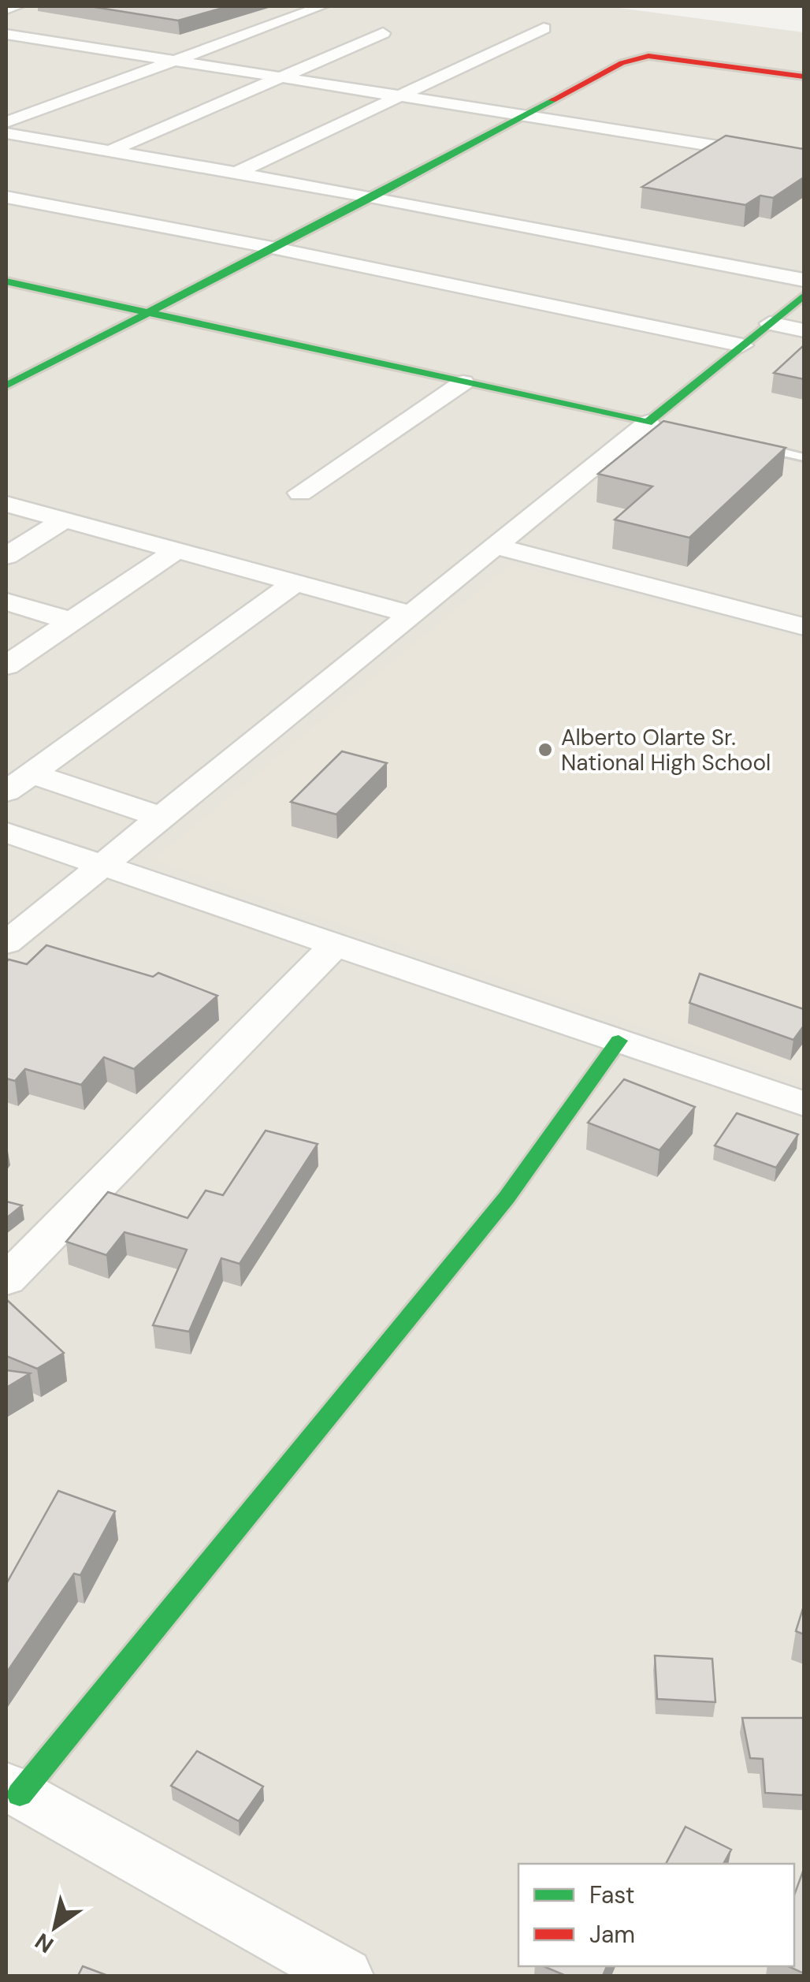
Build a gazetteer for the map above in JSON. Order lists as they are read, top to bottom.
{
  "places": ["Alberto Olarte Sr. National High School"],
  "legend": ["Fast", "Jam"],
  "north": "bottom left"
}
